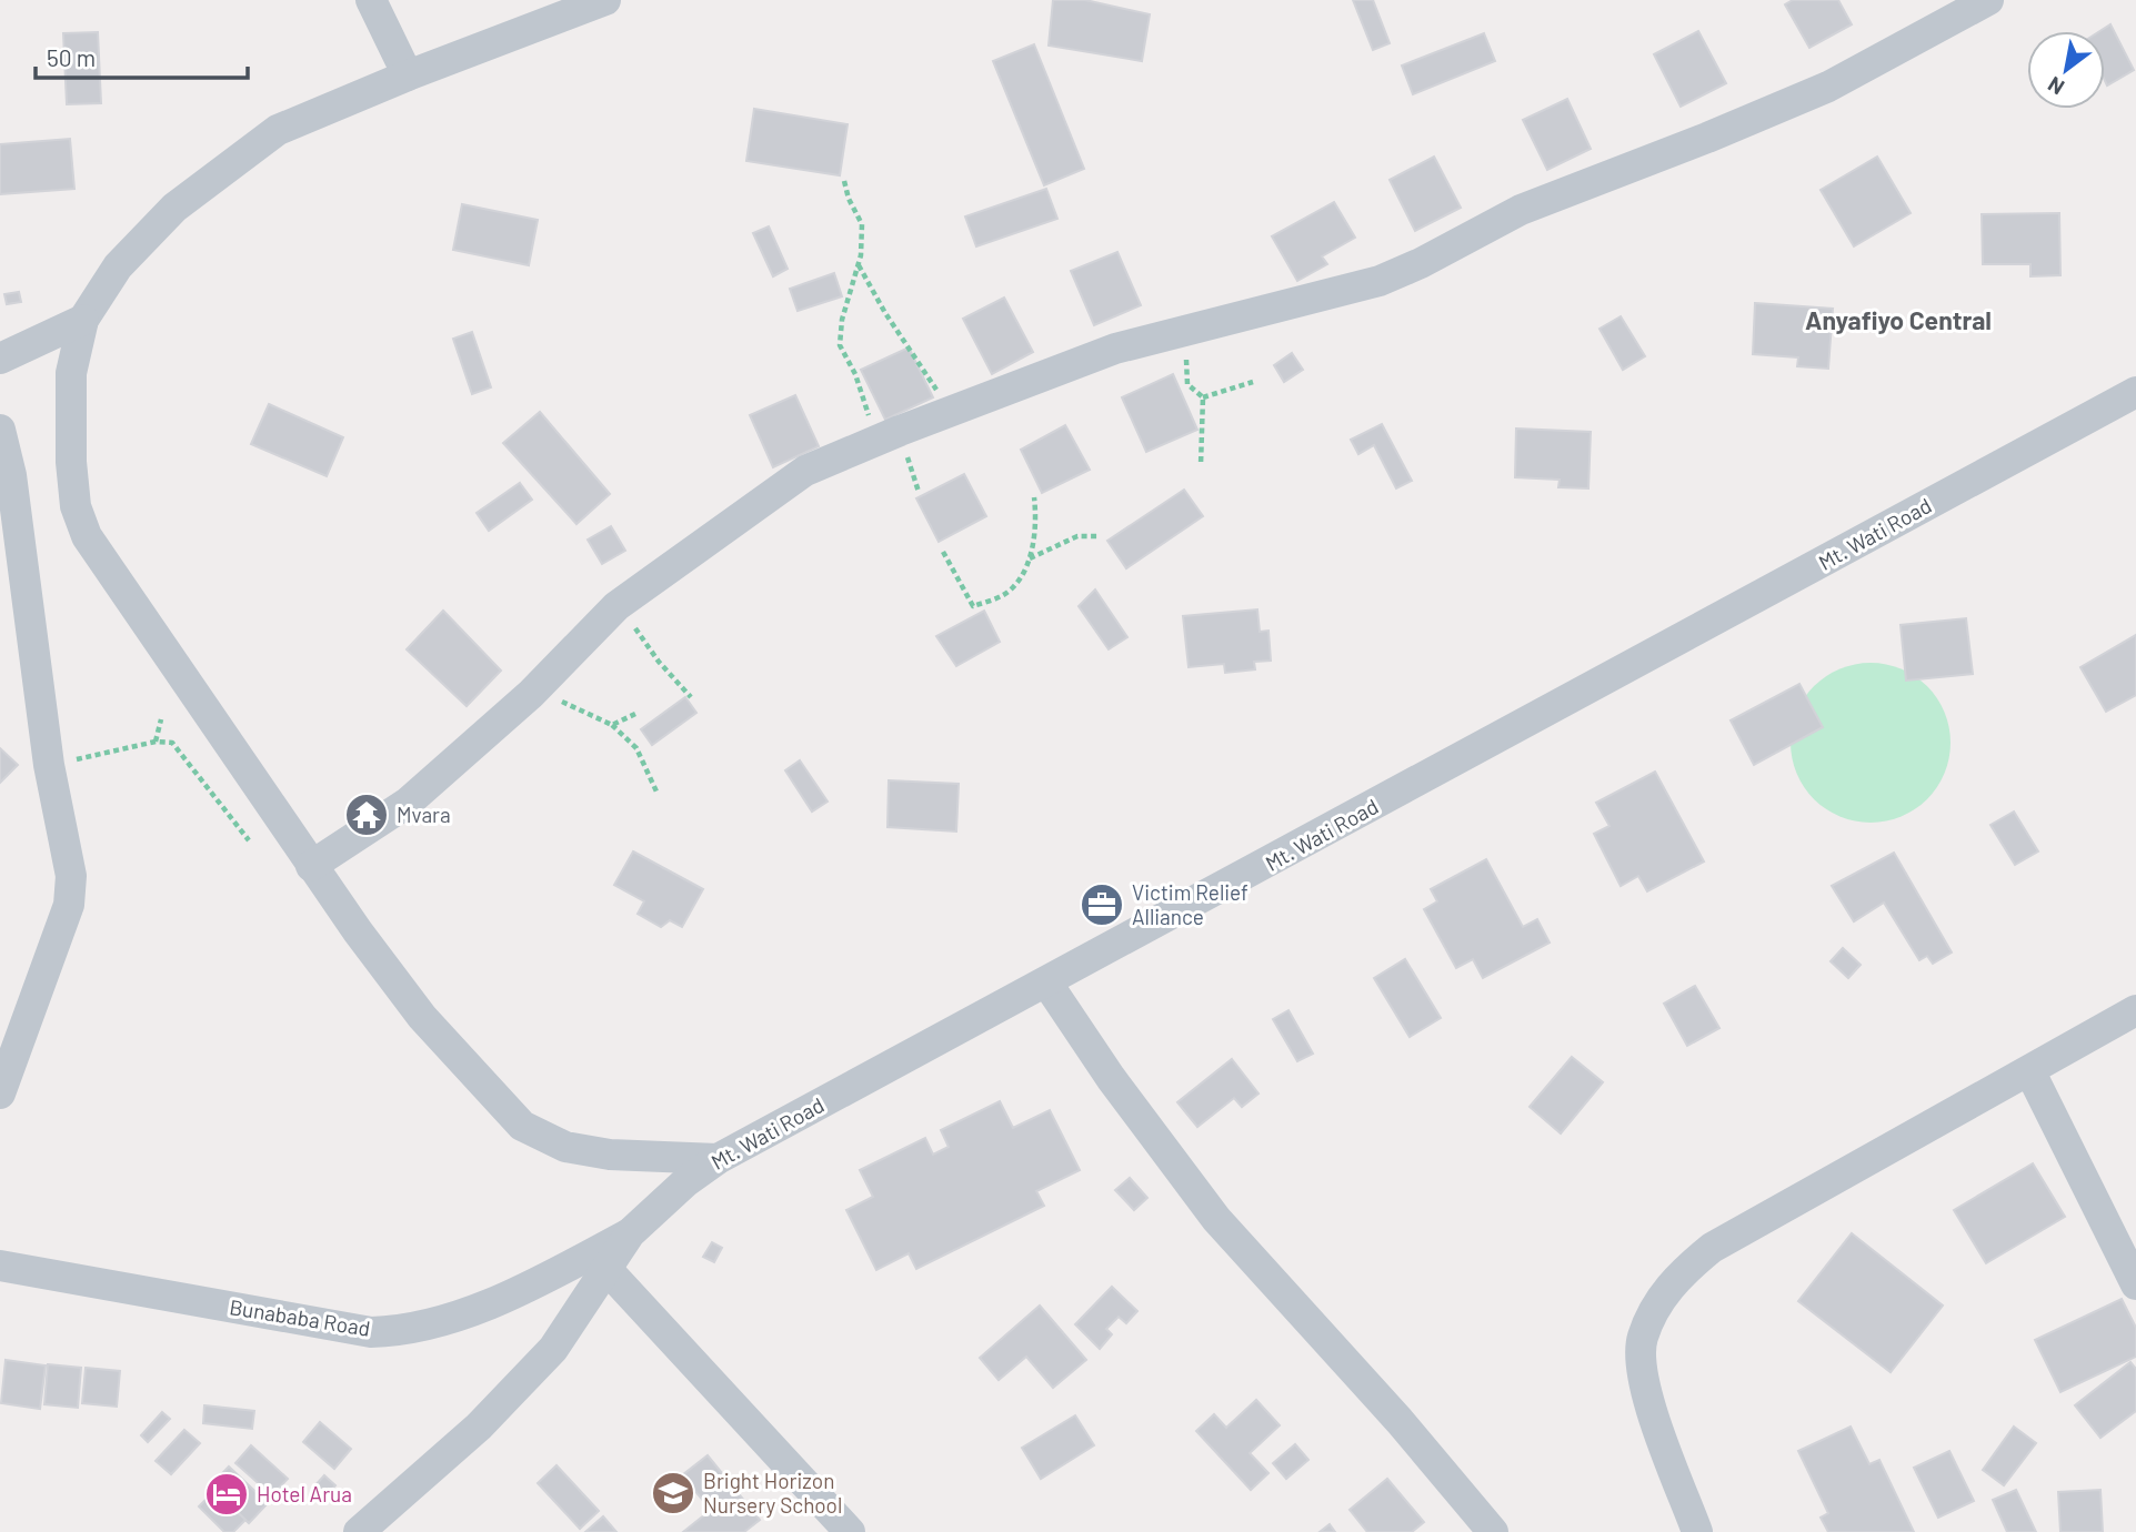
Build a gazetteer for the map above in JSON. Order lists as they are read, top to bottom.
{
  "streets": {
    "street": ["Mt. Wati Road", "Bunababa Road"]
  },
  "crossings": [
    ["Mt. Wati Road", "Bunababa Road"]
  ],
  "districts": ["Anyafiyo Central"],
  "places": {
    "temple": ["Mvara"],
    "office": ["Victim Relief Alliance"],
    "school or university": ["Bright Horizon Nursery School"],
    "hotel": ["Hotel Arua"]
  },
  "scale_bar": "50 m",
  "north": "bottom left"
}
